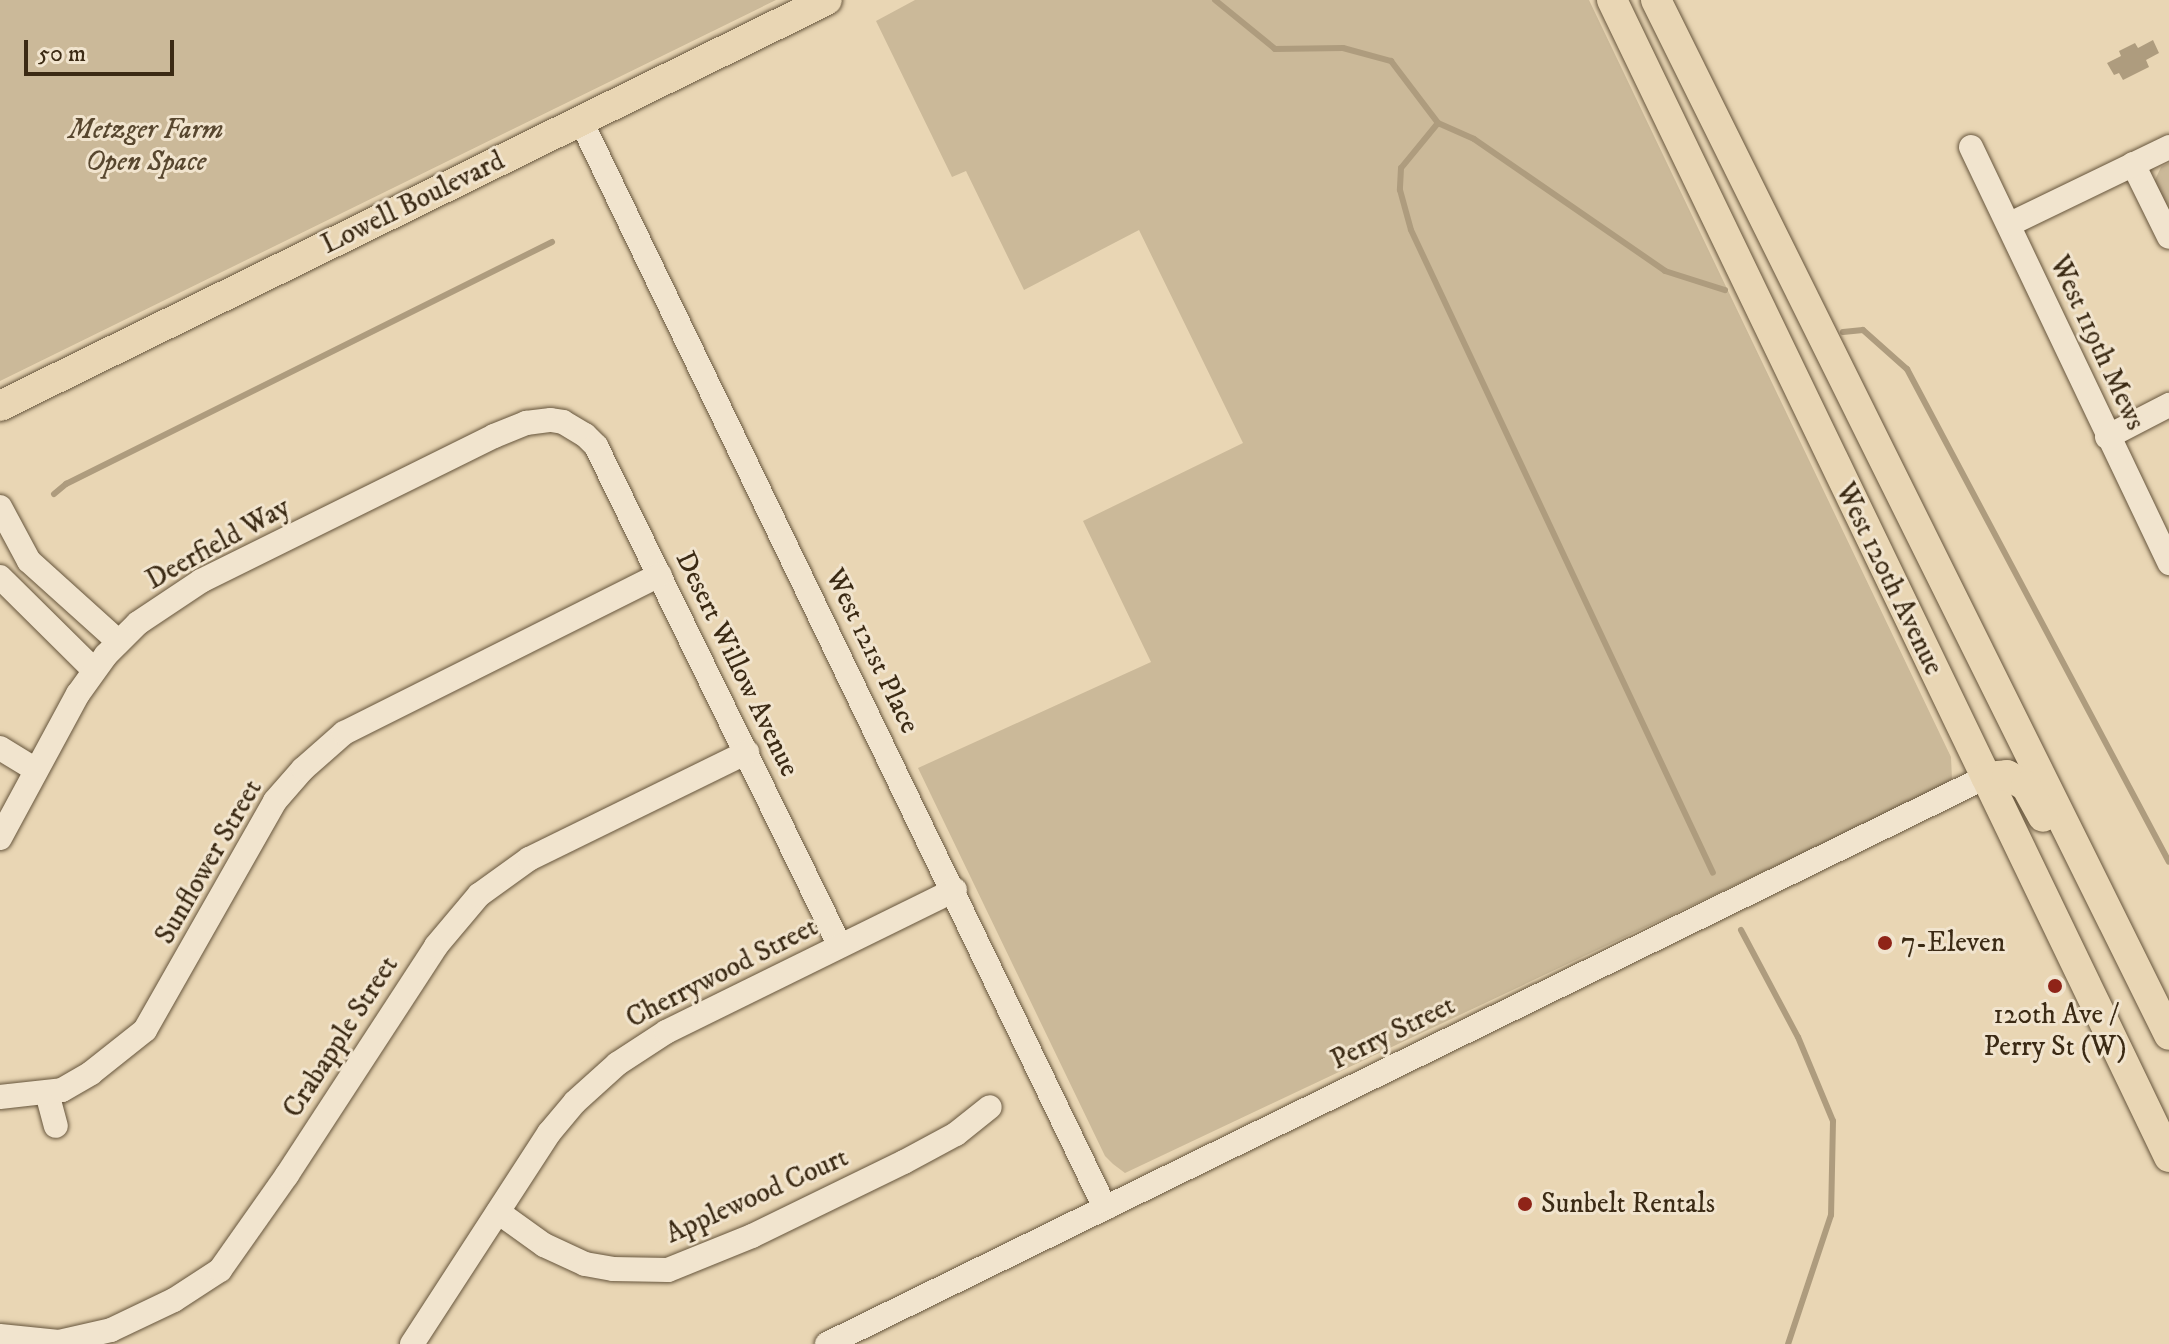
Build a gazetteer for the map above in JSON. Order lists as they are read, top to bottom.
{
  "streets": {
    "main road": ["Lowell Boulevard", "West 120th Avenue"],
    "street": [
      "West 119th Mews",
      "Deerfield Way",
      "West 121st Place",
      "Desert Willow Avenue",
      "Sunflower Street",
      "Cherrywood Street",
      "Perry Street",
      "Crabapple Street",
      "Applewood Court"
    ]
  },
  "crossings": [
    ["Lowell Boulevard", "West 121st Place"],
    ["Deerfield Way", "Desert Willow Avenue"],
    ["West 120th Avenue", "Perry Street"],
    ["West 121st Place", "Cherrywood Street"],
    ["West 121st Place", "Perry Street"],
    ["Desert Willow Avenue", "Sunflower Street"],
    ["Desert Willow Avenue", "Cherrywood Street"],
    ["Desert Willow Avenue", "Crabapple Street"],
    ["Cherrywood Street", "Applewood Court"]
  ],
  "parks": ["Metzger Farm Open Space"],
  "places": ["7-Eleven", "120th Ave / Perry St (W)", "Sunbelt Rentals"],
  "scale_bar": "50 m"
}
